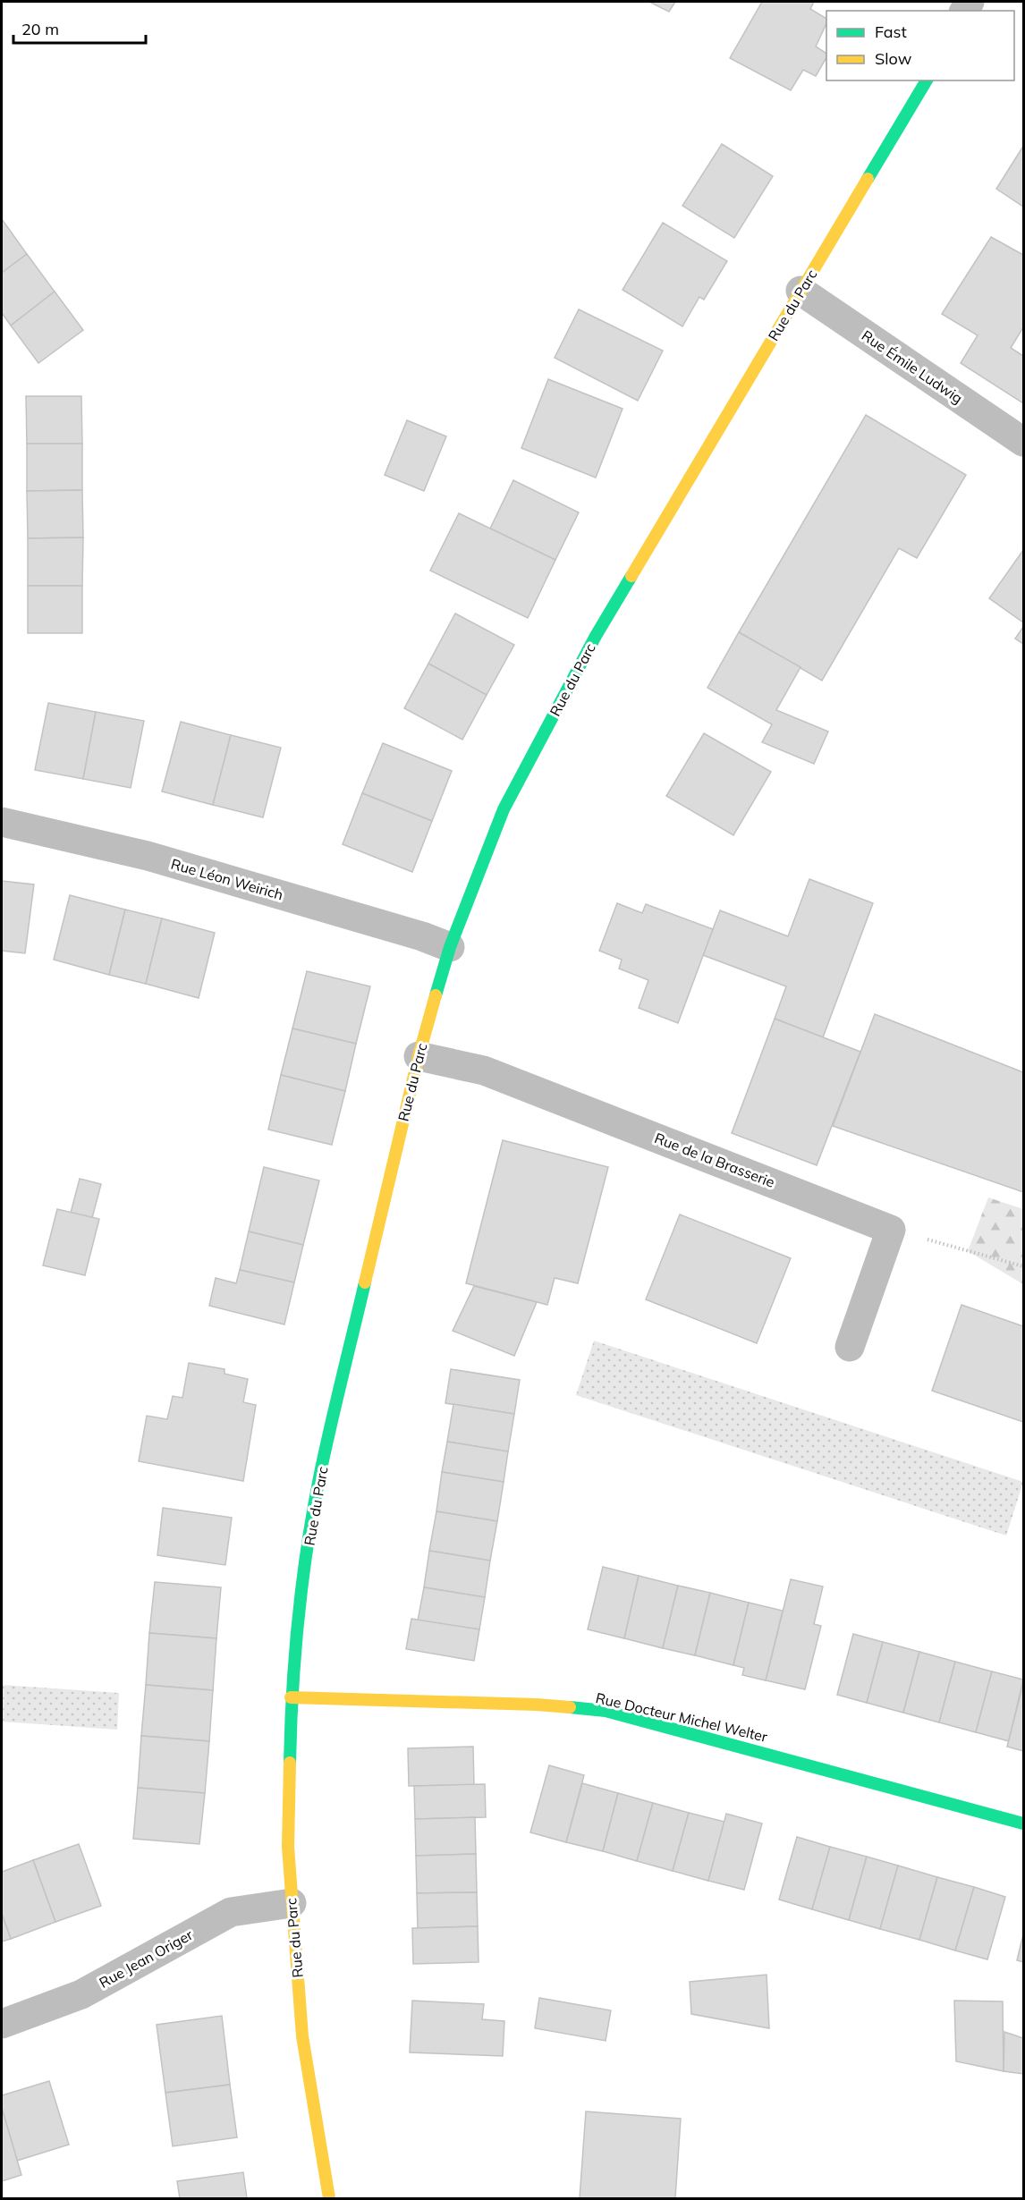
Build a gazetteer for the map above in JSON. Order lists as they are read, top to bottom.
{
  "streets": {
    "street": [
      "Rue du Parc",
      "Rue Émile Ludwig",
      "Rue Léon Weirich",
      "Rue de la Brasserie",
      "Rue Docteur Michel Welter",
      "Rue Jean Origer"
    ]
  },
  "crossings": [
    ["Rue du Parc", "Rue Émile Ludwig"],
    ["Rue du Parc", "Rue Léon Weirich"],
    ["Rue du Parc", "Rue de la Brasserie"],
    ["Rue du Parc", "Rue Docteur Michel Welter"],
    ["Rue du Parc", "Rue Jean Origer"]
  ],
  "legend": ["Fast", "Slow"],
  "scale_bar": "20 m"
}
